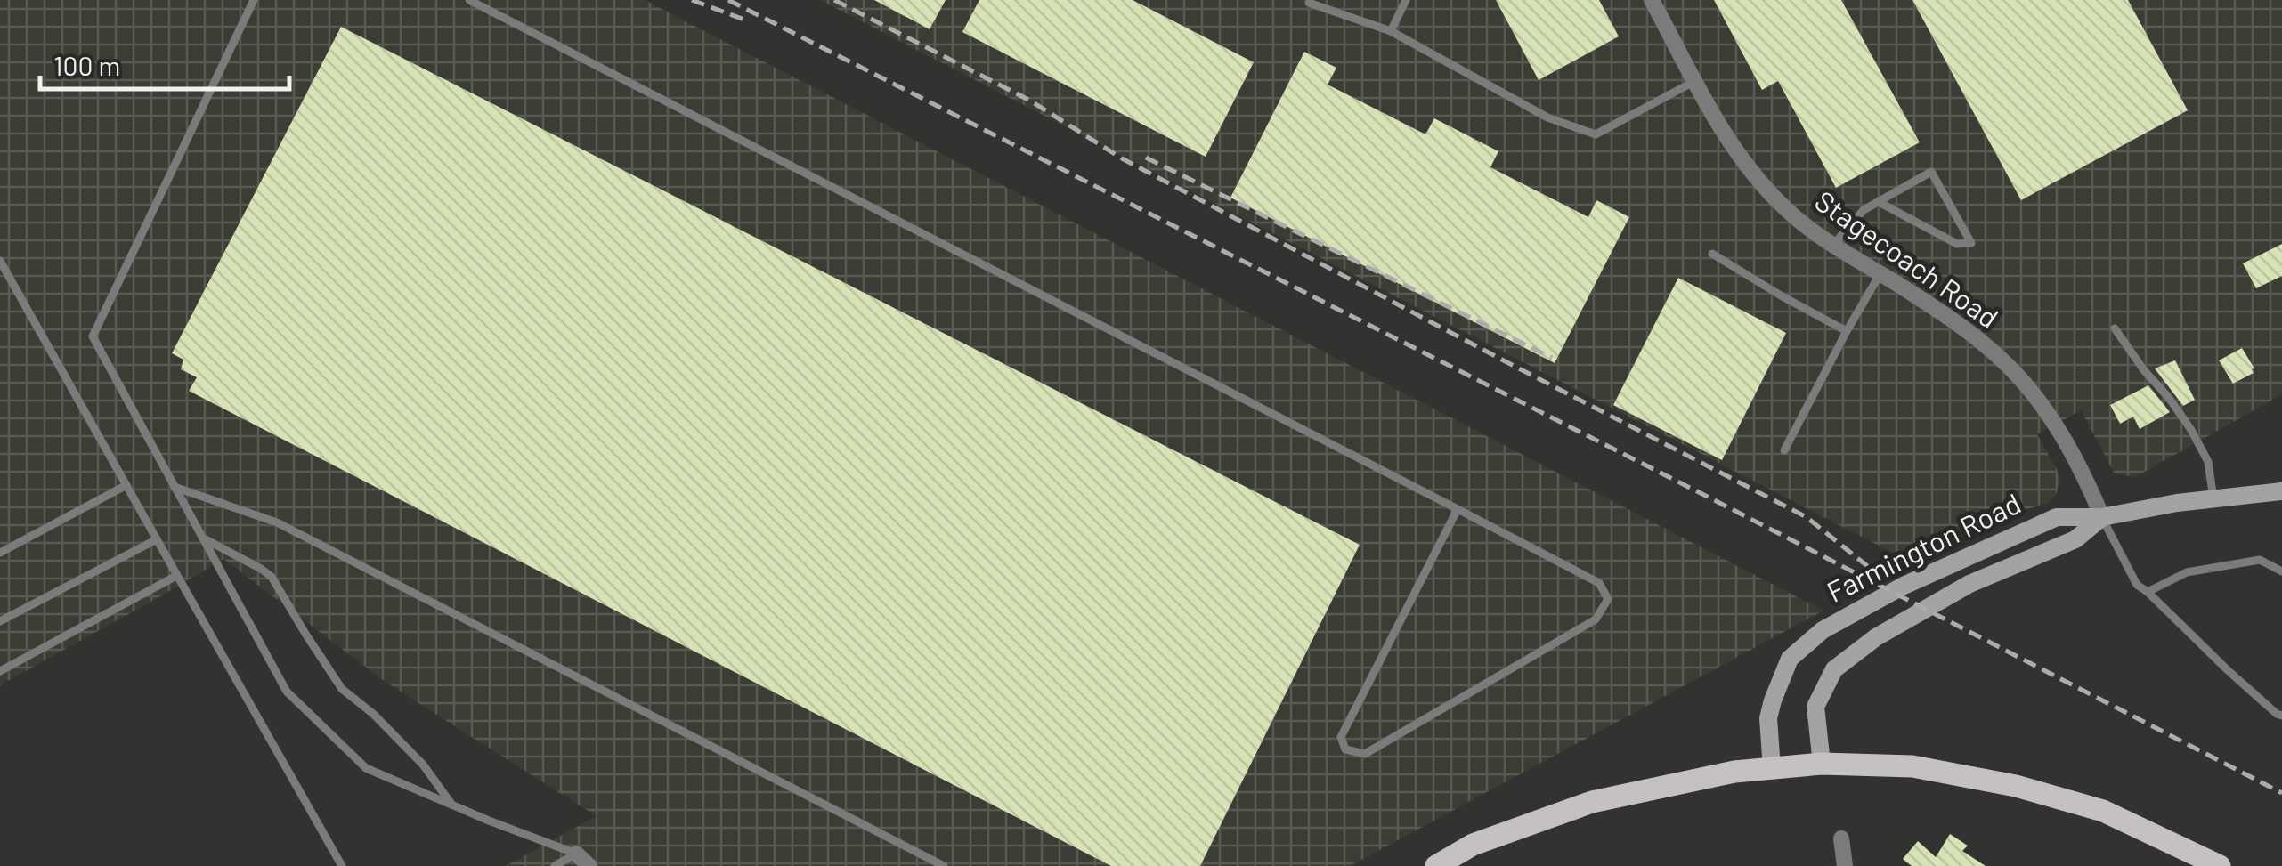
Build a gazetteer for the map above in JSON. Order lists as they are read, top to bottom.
{
  "streets": {
    "main road": ["Farmington Road"],
    "street": ["Stagecoach Road"]
  },
  "crossings": [
    ["Stagecoach Road", "Farmington Road"]
  ],
  "scale_bar": "100 m"
}
